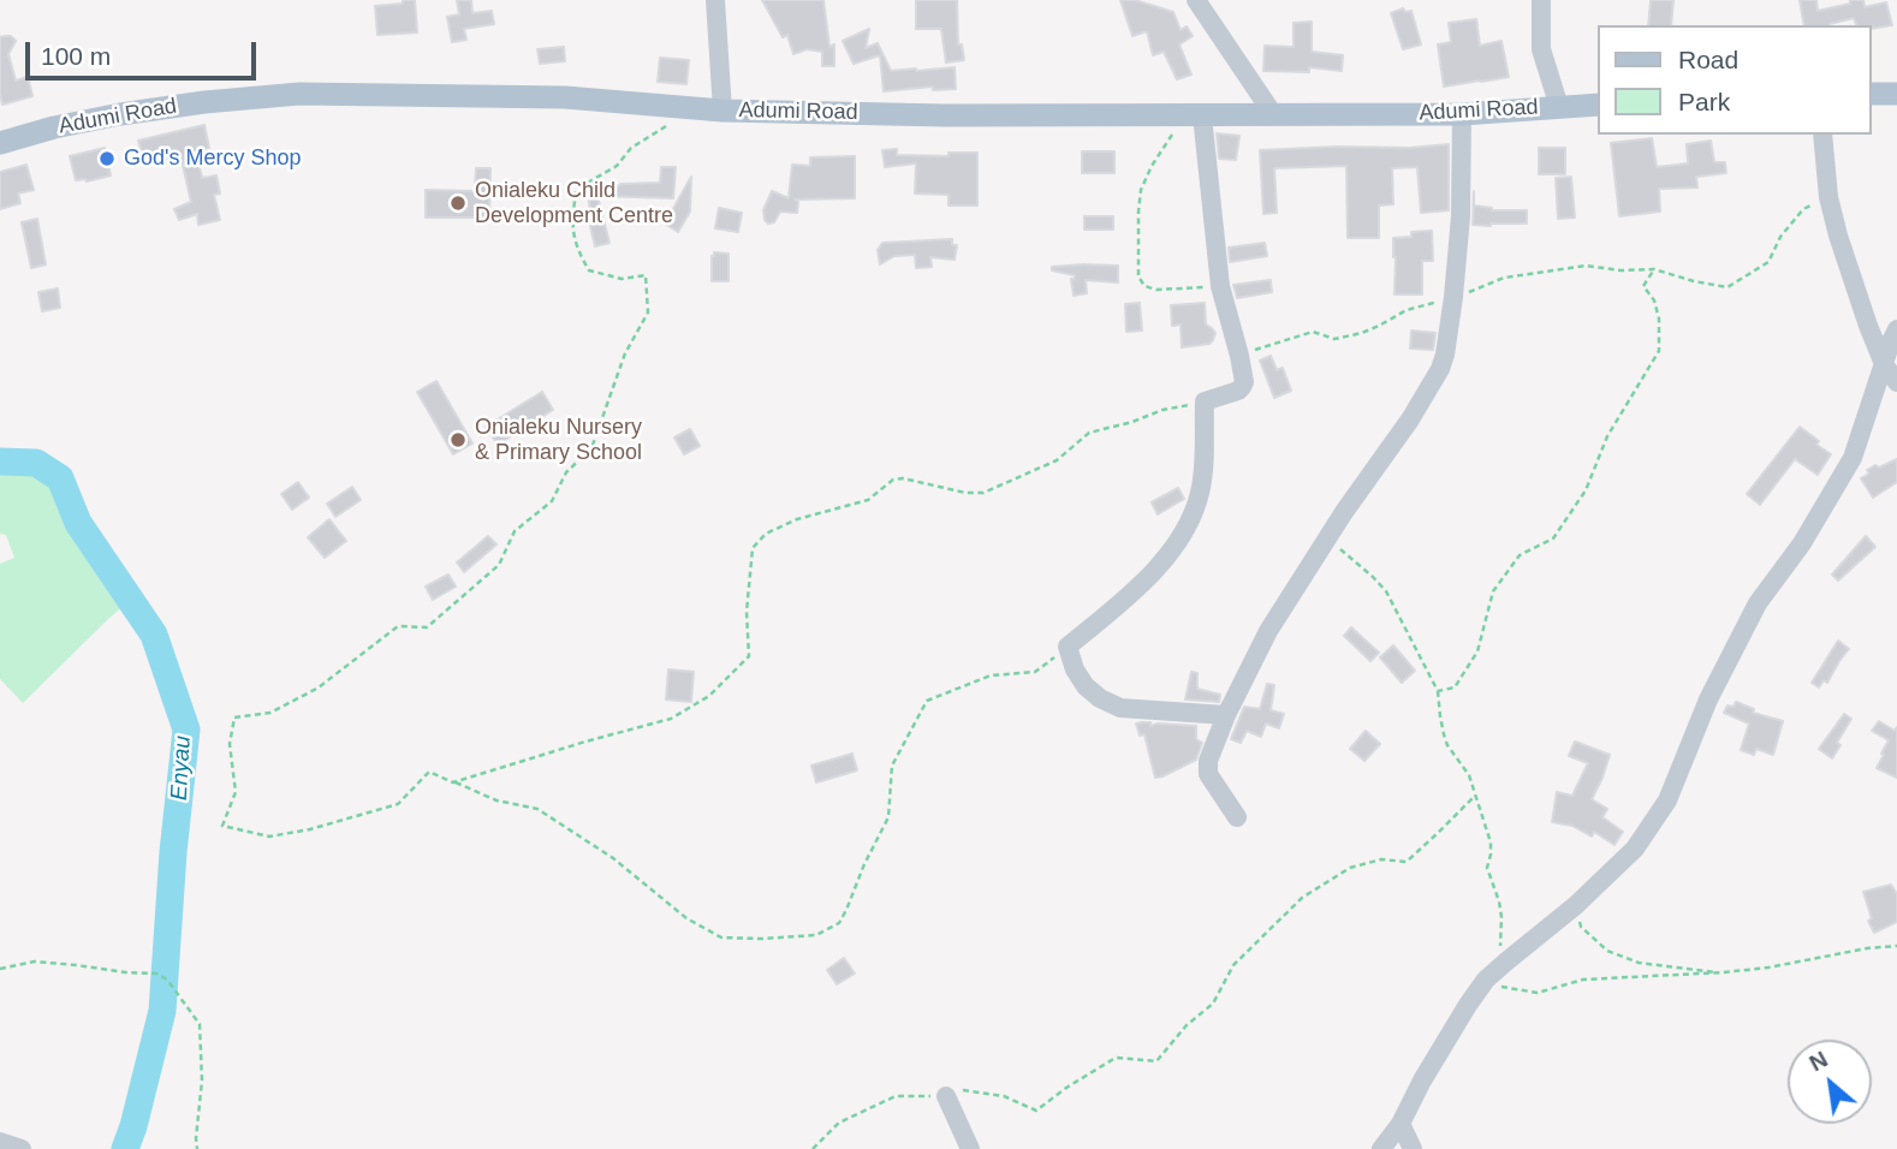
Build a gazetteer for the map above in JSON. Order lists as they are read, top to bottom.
{
  "streets": {
    "main road": ["Adumi Road"]
  },
  "water": ["Enyau"],
  "places": ["God's Mercy Shop", "Onialeku Child Development Centre", "Onialeku Nursery & Primary School"],
  "legend": ["Road", "Park"],
  "scale_bar": "100 m",
  "north": "top left"
}
